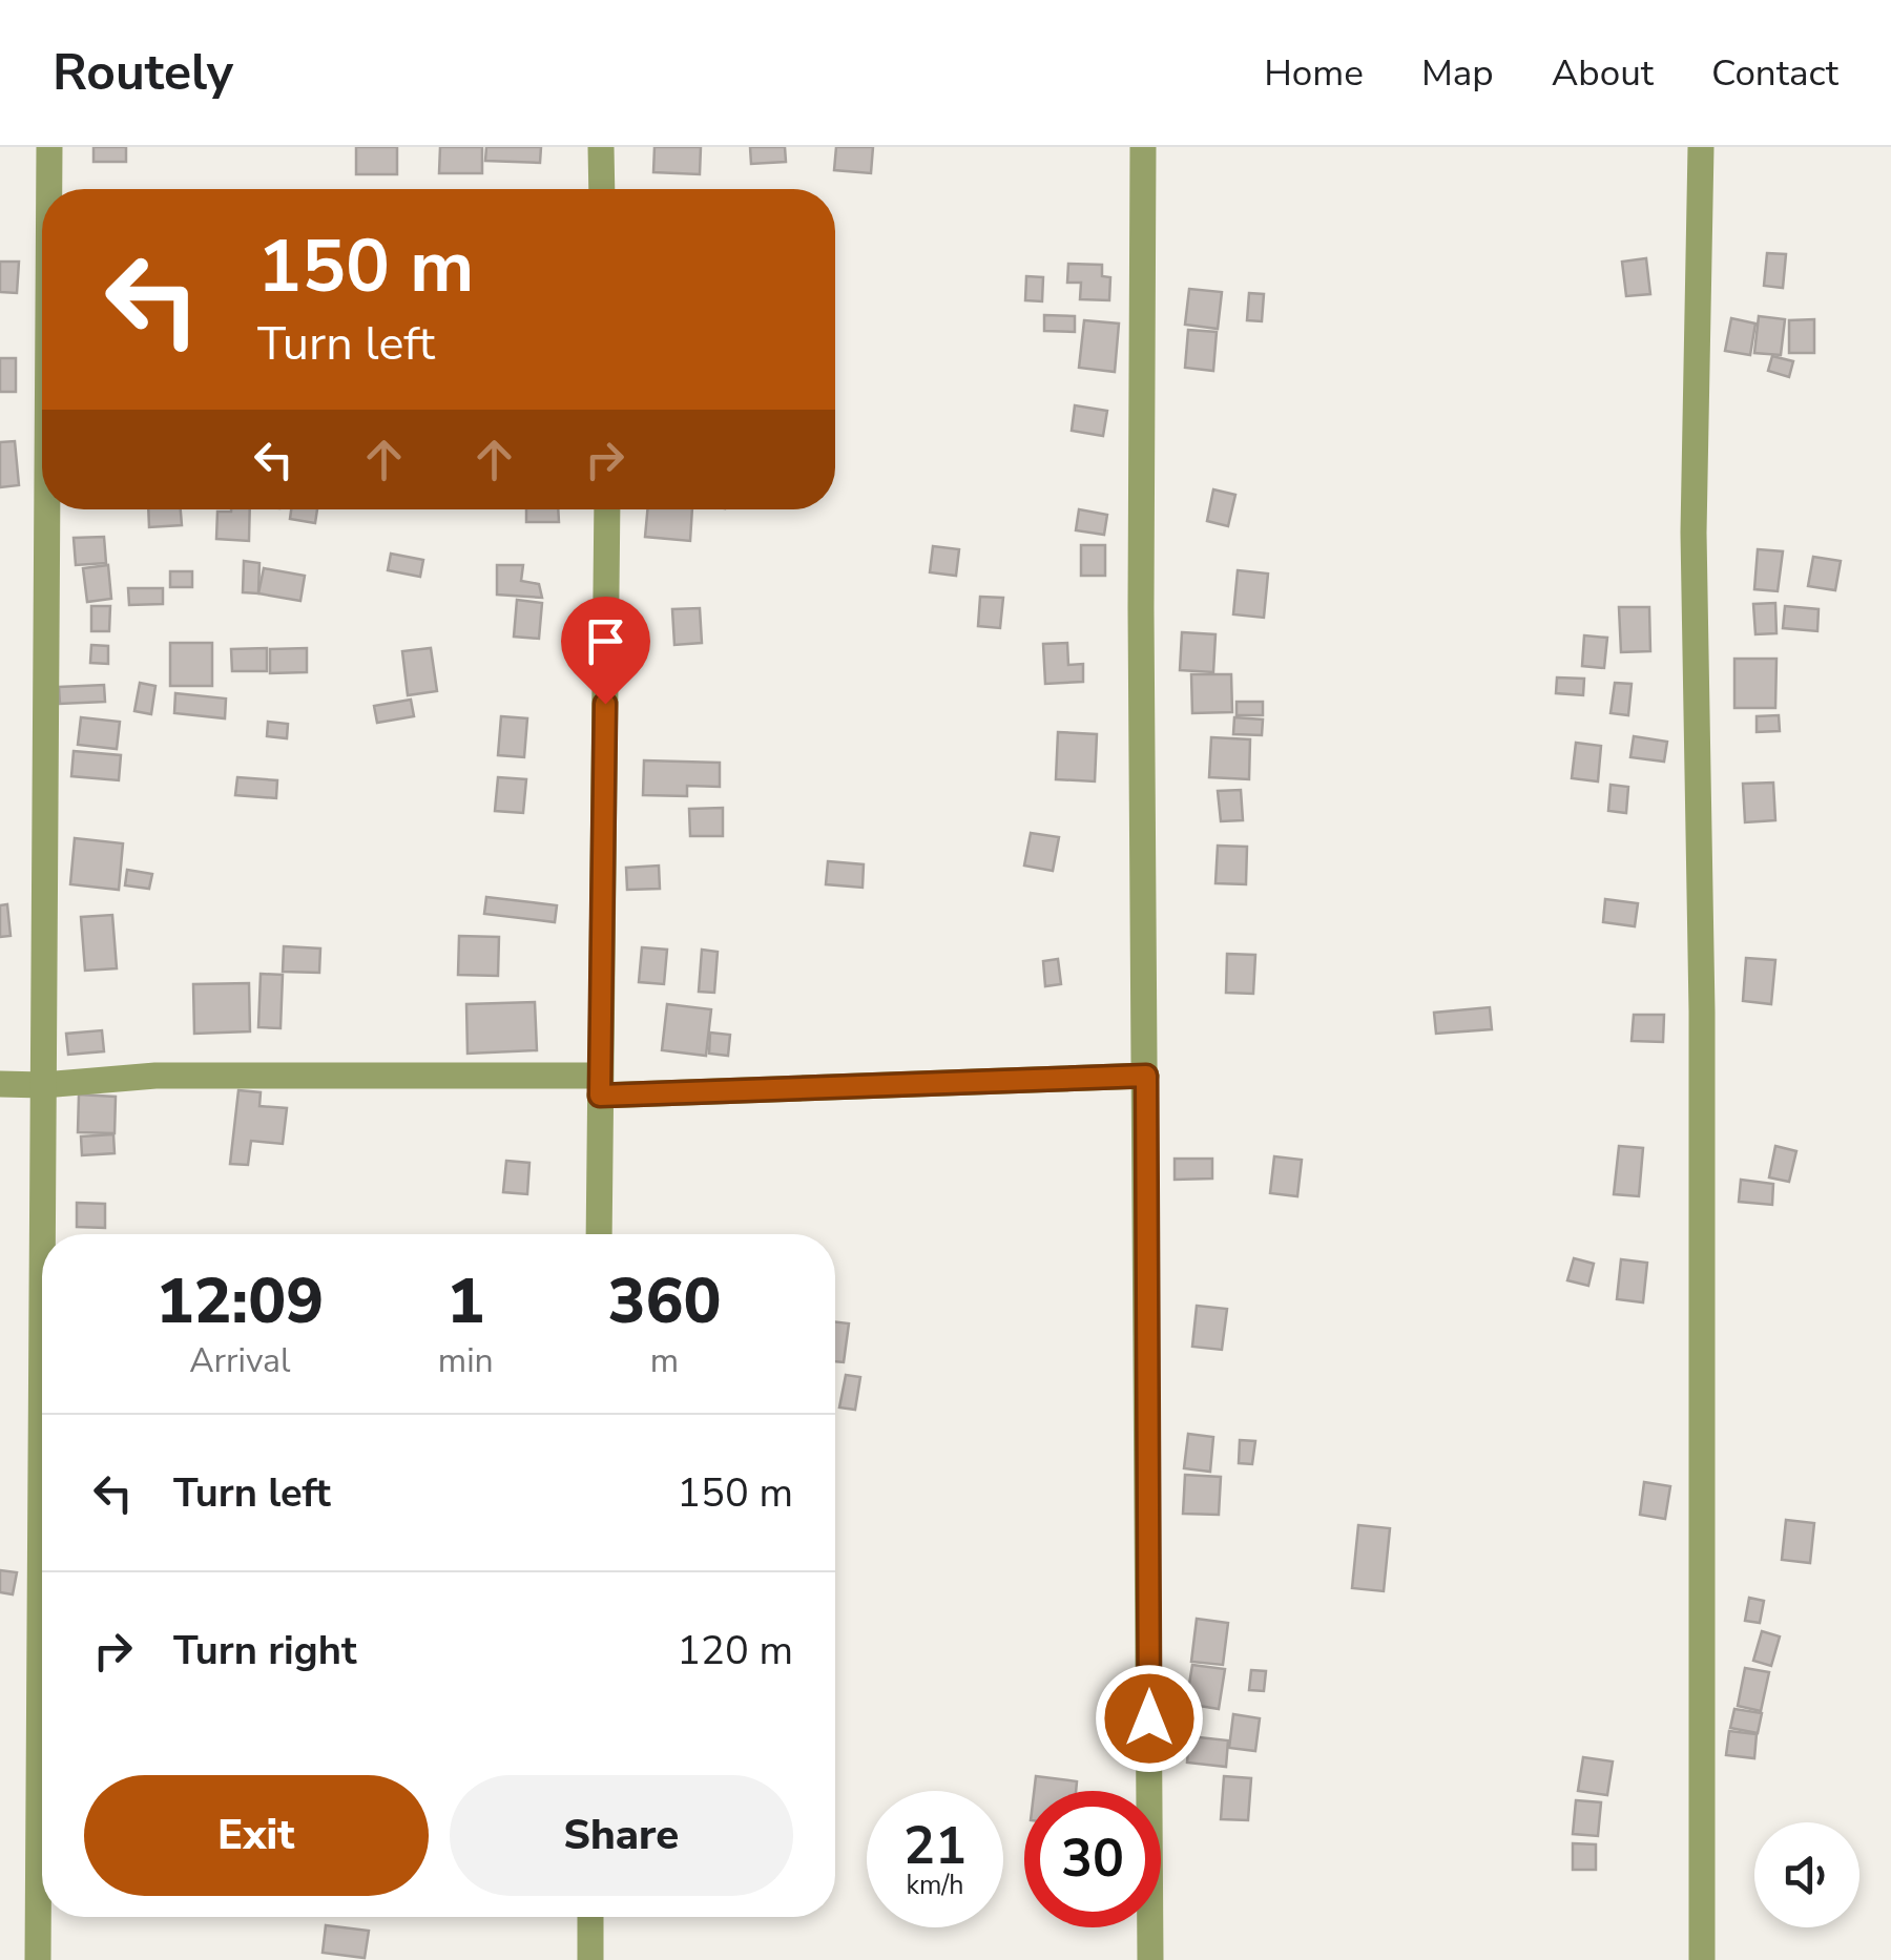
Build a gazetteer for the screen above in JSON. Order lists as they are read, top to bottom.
{
  "page": {
    "header": "Routely",
    "nav": [
      "Home",
      "Map",
      "About",
      "Contact"
    ],
    "turn": ["150 m", "Turn left"],
    "eta": [
      "12:09",
      "Arrival",
      "1",
      "min",
      "360",
      "m"
    ],
    "list": [
      {
        "name": "Turn left",
        "value": "150 m"
      },
      {
        "name": "Turn right",
        "value": "120 m"
      }
    ],
    "buttons": ["Exit", "Share"],
    "speed": "21 km/h",
    "limit": "30"
  }
}
